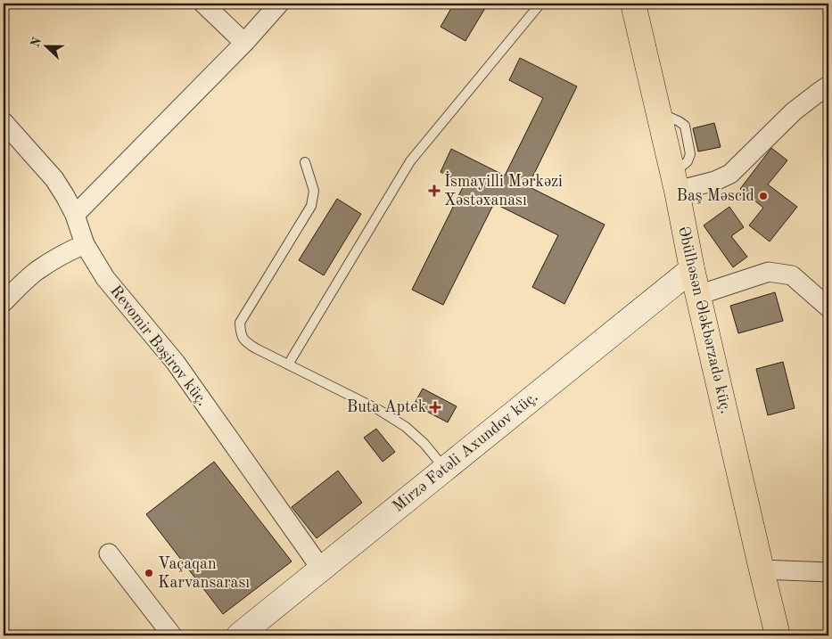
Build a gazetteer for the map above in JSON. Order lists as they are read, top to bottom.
{
  "streets": {
    "main road": ["Əbülhəsən Ələkbərzadə küç.", "Mirzə Fətəli Axundov küç."],
    "street": ["Revomir Bəşirov küç."]
  },
  "crossings": [
    ["Əbülhəsən Ələkbərzadə küç.", "Mirzə Fətəli Axundov küç."],
    ["Revomir Bəşirov küç.", "Mirzə Fətəli Axundov küç."]
  ],
  "places": {
    "health": ["İsmayilli Mərkəzi Xəstəxanası", "Buta Aptek"],
    "other": ["Baş Məscid", "Vaçaqan Karvansarası"]
  },
  "north": "left"
}
